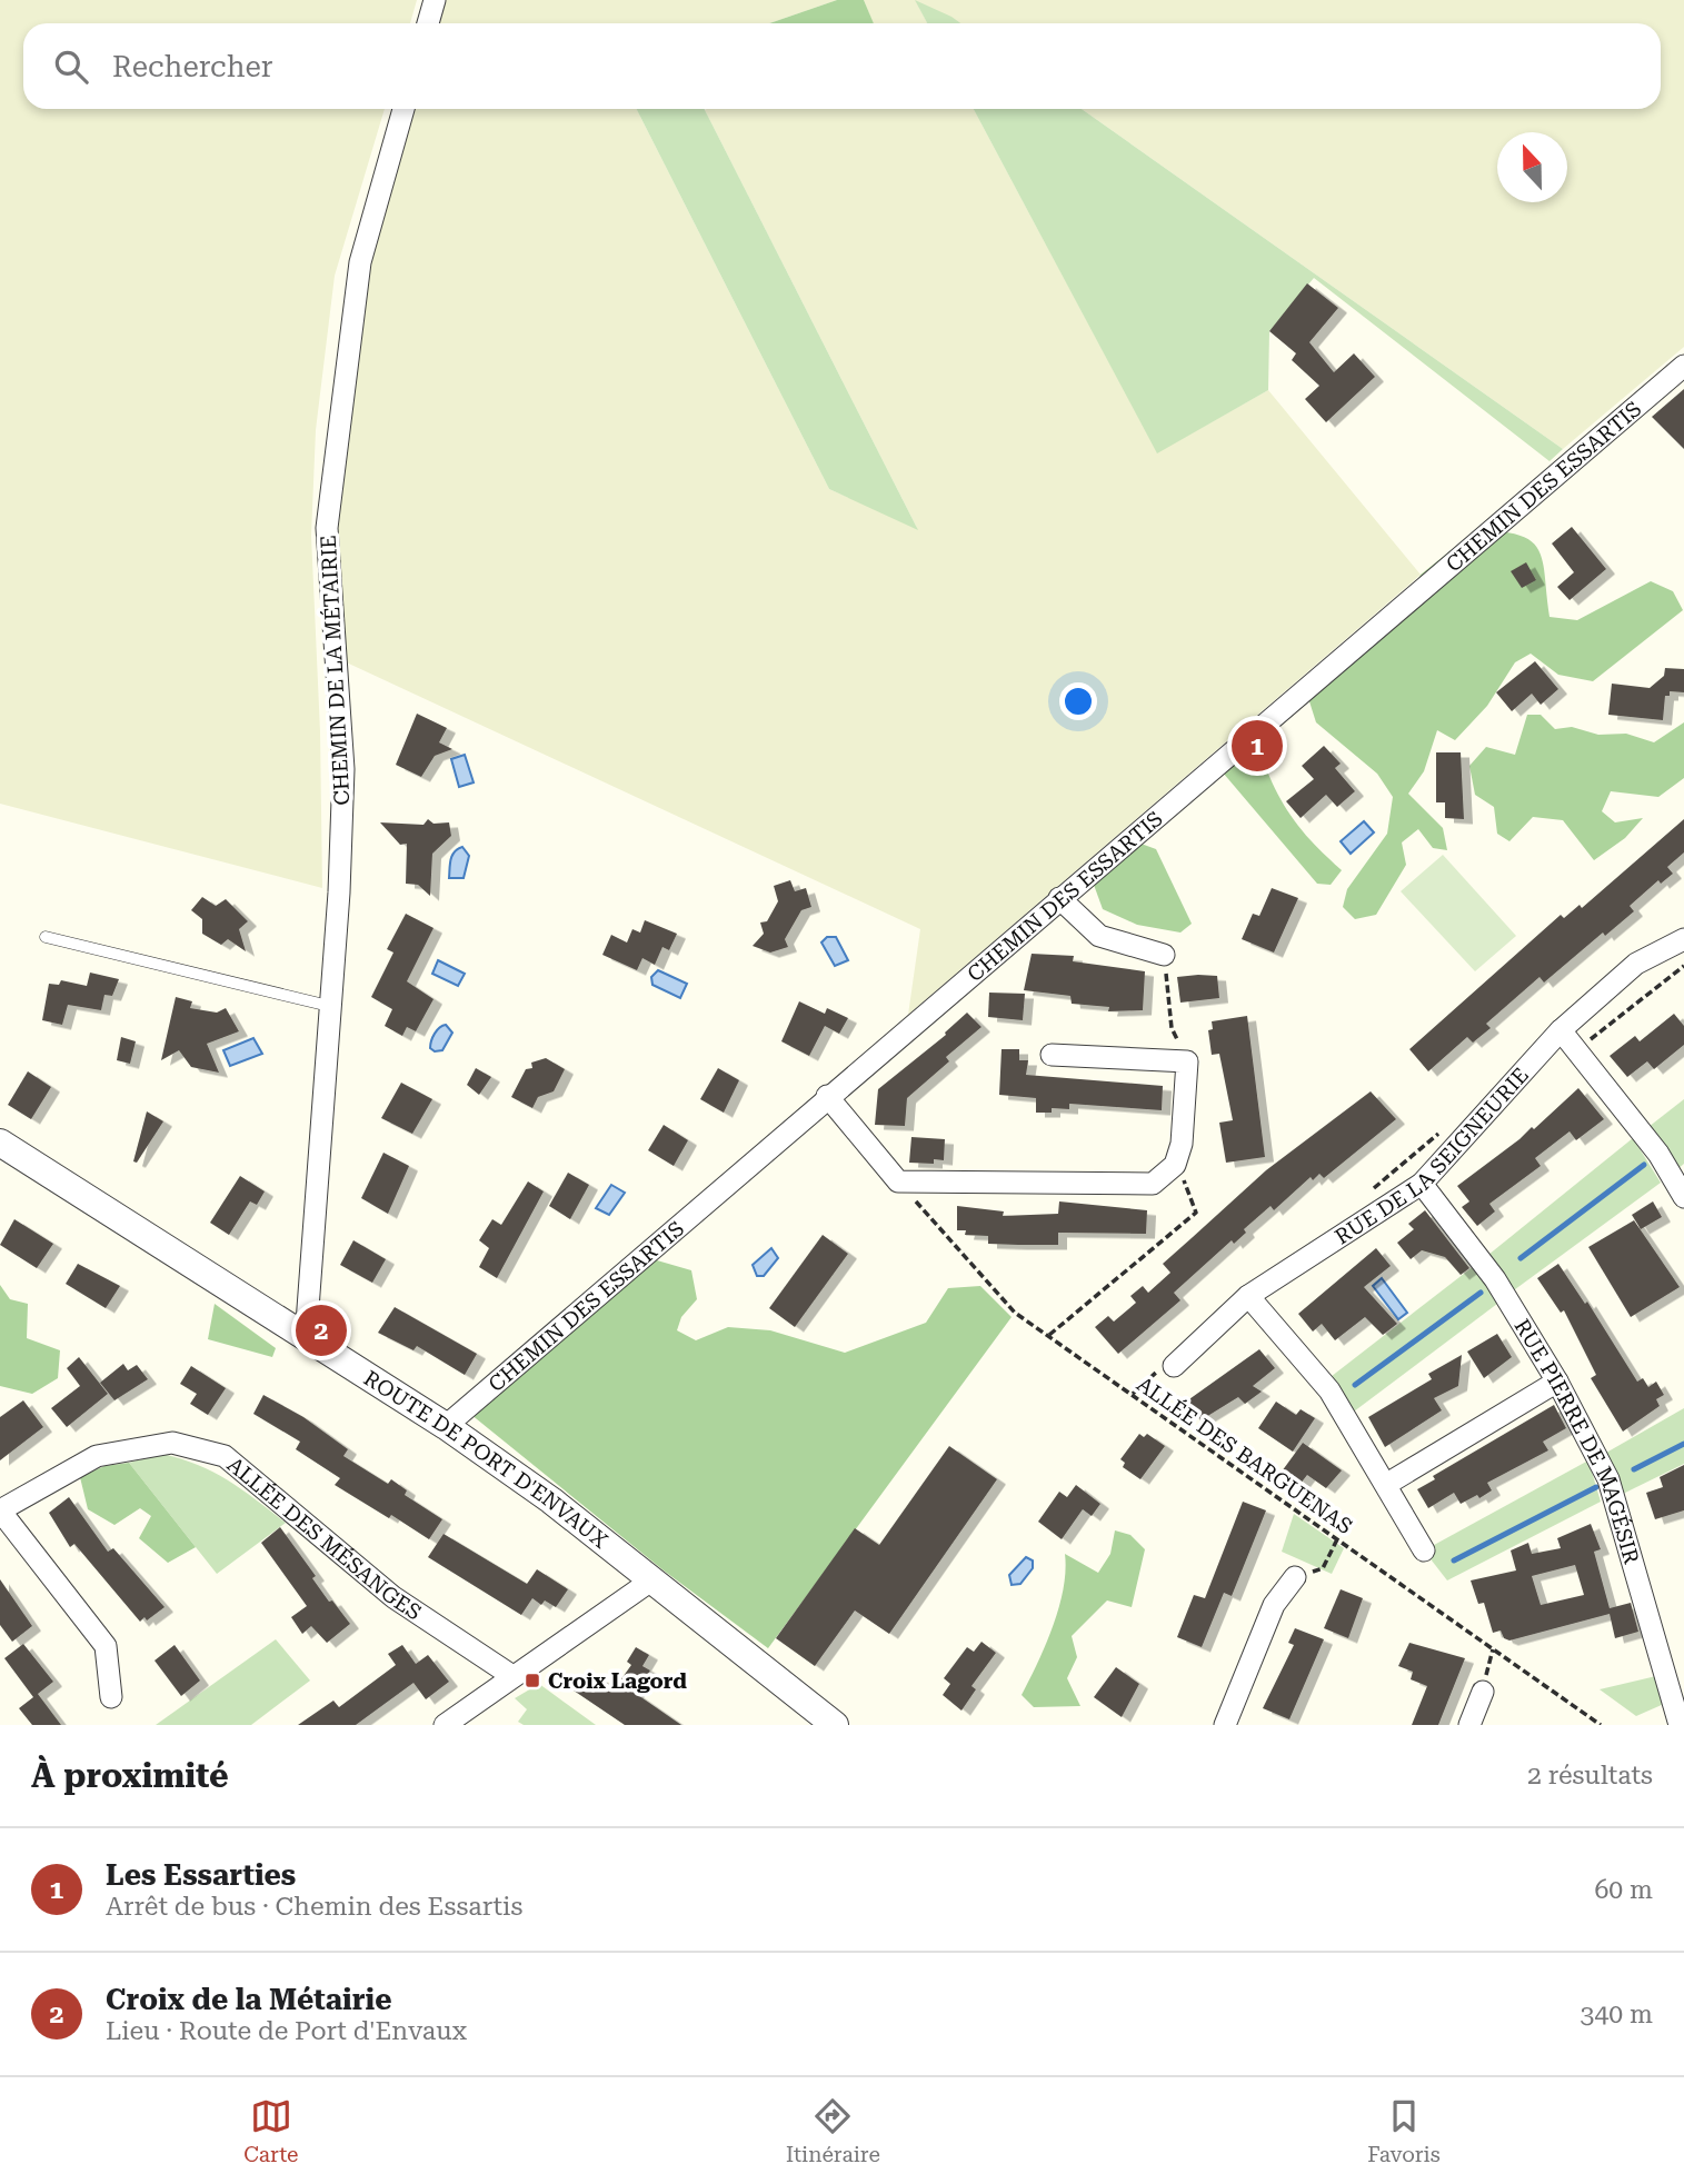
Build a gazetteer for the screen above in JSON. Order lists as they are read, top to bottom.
{
  "streets": {
    "street": [
      "CHEMIN DES ESSARTIS",
      "CHEMIN DE LA MÉTAIRIE",
      "RUE DE LA SEIGNEURIE",
      "RUE PIERRE DE MAGÉSIR",
      "ROUTE DE PORT D'ENVAUX",
      "ALLÉE DES MÉSANGES"
    ],
    "path": ["ALLÉE DES BARGUENAS"]
  },
  "crossings": [
    ["CHEMIN DES ESSARTIS", "ROUTE DE PORT D'ENVAUX"],
    ["CHEMIN DE LA MÉTAIRIE", "ROUTE DE PORT D'ENVAUX"],
    ["RUE DE LA SEIGNEURIE", "RUE PIERRE DE MAGÉSIR"]
  ],
  "places": {
    "transit": ["Croix Lagord"]
  },
  "north": "top",
  "page": {
    "search": "Rechercher",
    "pins": ["1", "2"],
    "heading": ["À proximité", "2 résultats"],
    "list": [
      {
        "mark": "1",
        "name": "Les Essarties",
        "note": "Arrêt de bus · Chemin des Essartis",
        "value": "60 m"
      },
      {
        "mark": "2",
        "name": "Croix de la Métairie",
        "note": "Lieu · Route de Port d'Envaux",
        "value": "340 m"
      }
    ],
    "nav": ["Carte", "Itinéraire", "Favoris"]
  }
}
